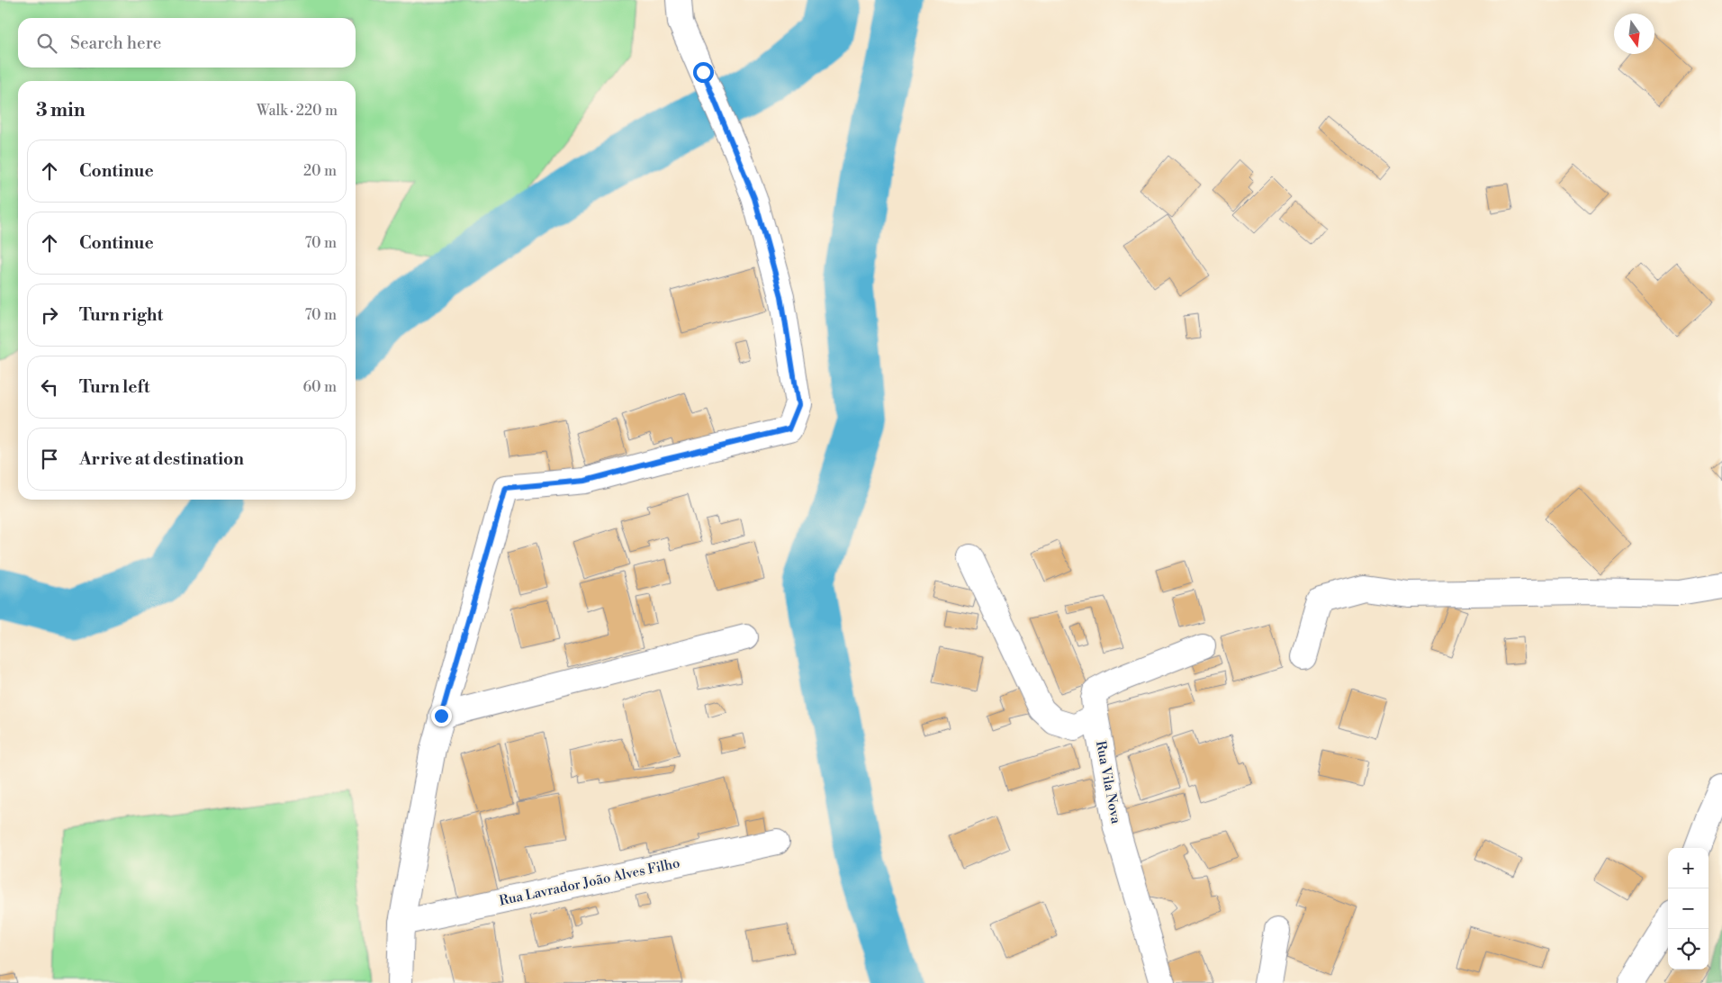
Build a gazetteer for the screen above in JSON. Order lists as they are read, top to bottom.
{
  "streets": {
    "street": ["Rua Vila Nova", "Rua Lavrador João Alves Filho"]
  },
  "north": "bottom",
  "page": {
    "search": "Search here",
    "heading": ["3 min", "Walk · 220 m"],
    "list": [
      ["Continue", "20 m"],
      ["Continue", "70 m"],
      ["Turn right", "70 m"],
      ["Turn left", "60 m"],
      "Arrive at destination"
    ],
    "map_buttons": ["+", "−"]
  }
}
